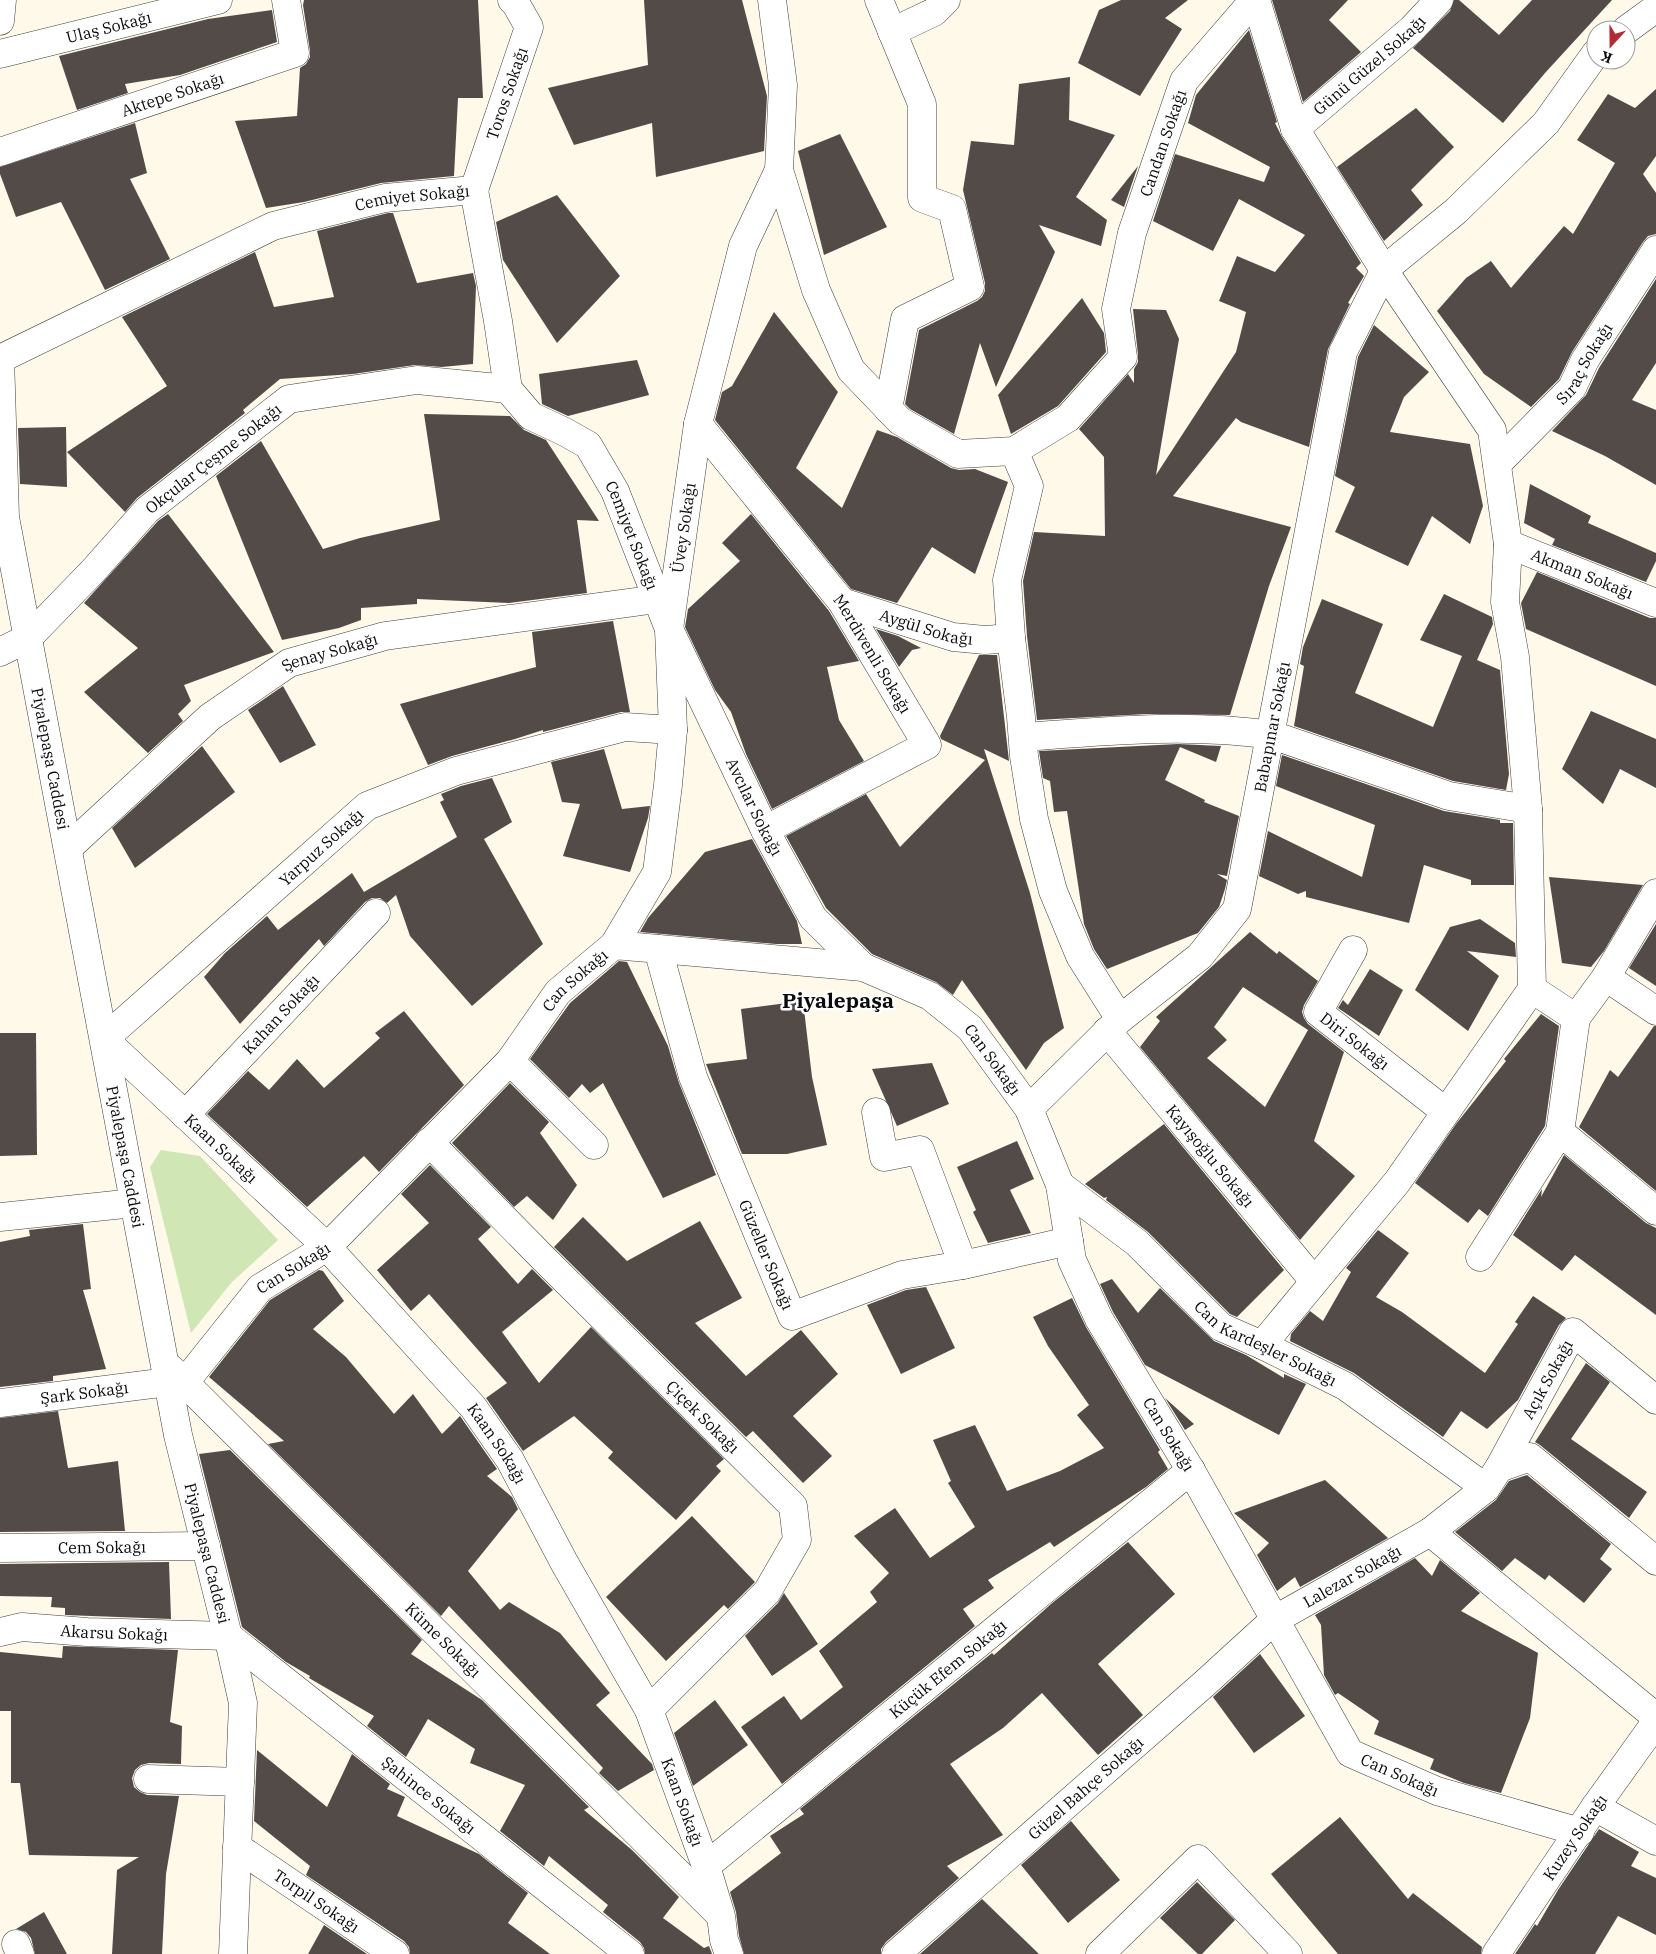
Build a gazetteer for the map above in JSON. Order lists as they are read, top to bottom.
{
  "streets": {
    "street": [
      "Ulaş Sokağı",
      "Günü Güzel Sokağı",
      "Toros Sokağı",
      "Aktepe Sokağı",
      "Candan Sokağı",
      "Cemiyet Sokağı",
      "Sıraç Sokağı",
      "Okçular Çeşme Sokağı",
      "Üvey Sokağı",
      "Akman Sokağı",
      "Aygül Sokağı",
      "Şenay Sokağı",
      "Merdivenli Sokağı",
      "Babapınar Sokağı",
      "Piyalepaşa Caddesi",
      "Avcılar Sokağı",
      "Yarpuz Sokağı",
      "Can Sokağı",
      "Kahan Sokağı",
      "Diri Sokağı",
      "Kaan Sokağı",
      "Kayışoğlu Sokağı",
      "Güzeller Sokağı",
      "Can Kardeşler Sokağı",
      "Açık Sokağı",
      "Şark Sokağı",
      "Çiçek Sokağı",
      "Cem Sokağı",
      "Lalezar Sokağı",
      "Akarsu Sokağı",
      "Küme Sokağı",
      "Küçük Efem Sokağı",
      "Güzel Bahçe Sokağı",
      "Şahince Sokağı",
      "Kuzey Sokağı",
      "Torpil Sokağı"
    ]
  },
  "crossings": [
    ["Toros Sokağı", "Cemiyet Sokağı"],
    ["Candan Sokağı", "Kayışoğlu Sokağı"],
    ["Cemiyet Sokağı", "Okçular Çeşme Sokağı"],
    ["Cemiyet Sokağı", "Üvey Sokağı"],
    ["Cemiyet Sokağı", "Şenay Sokağı"],
    ["Cemiyet Sokağı", "Piyalepaşa Caddesi"],
    ["Cemiyet Sokağı", "Avcılar Sokağı"],
    ["Okçular Çeşme Sokağı", "Piyalepaşa Caddesi"],
    ["Üvey Sokağı", "Merdivenli Sokağı"],
    ["Üvey Sokağı", "Avcılar Sokağı"],
    ["Üvey Sokağı", "Yarpuz Sokağı"],
    ["Üvey Sokağı", "Can Sokağı"],
    ["Aygül Sokağı", "Merdivenli Sokağı"],
    ["Aygül Sokağı", "Kayışoğlu Sokağı"],
    ["Şenay Sokağı", "Piyalepaşa Caddesi"],
    ["Merdivenli Sokağı", "Avcılar Sokağı"],
    ["Babapınar Sokağı", "Can Sokağı"],
    ["Babapınar Sokağı", "Kayışoğlu Sokağı"],
    ["Piyalepaşa Caddesi", "Yarpuz Sokağı"],
    ["Piyalepaşa Caddesi", "Can Sokağı"],
    ["Piyalepaşa Caddesi", "Kaan Sokağı"],
    ["Piyalepaşa Caddesi", "Şark Sokağı"],
    ["Piyalepaşa Caddesi", "Cem Sokağı"],
    ["Piyalepaşa Caddesi", "Akarsu Sokağı"],
    ["Piyalepaşa Caddesi", "Küme Sokağı"],
    ["Piyalepaşa Caddesi", "Şahince Sokağı"],
    ["Piyalepaşa Caddesi", "Torpil Sokağı"],
    ["Avcılar Sokağı", "Can Sokağı"],
    ["Yarpuz Sokağı", "Kaan Sokağı"],
    ["Can Sokağı", "Kaan Sokağı"],
    ["Can Sokağı", "Güzeller Sokağı"],
    ["Can Sokağı", "Can Kardeşler Sokağı"],
    ["Can Sokağı", "Şark Sokağı"],
    ["Can Sokağı", "Çiçek Sokağı"],
    ["Can Sokağı", "Lalezar Sokağı"],
    ["Can Sokağı", "Küme Sokağı"],
    ["Can Sokağı", "Küçük Efem Sokağı"],
    ["Can Sokağı", "Güzel Bahçe Sokağı"],
    ["Can Sokağı", "Kuzey Sokağı"],
    ["Kahan Sokağı", "Kaan Sokağı"],
    ["Kaan Sokağı", "Çiçek Sokağı"],
    ["Kaan Sokağı", "Küme Sokağı"],
    ["Kaan Sokağı", "Küçük Efem Sokağı"],
    ["Can Kardeşler Sokağı", "Açık Sokağı"],
    ["Can Kardeşler Sokağı", "Lalezar Sokağı"],
    ["Açık Sokağı", "Lalezar Sokağı"],
    ["Şark Sokağı", "Küme Sokağı"],
    ["Lalezar Sokağı", "Güzel Bahçe Sokağı"],
    ["Akarsu Sokağı", "Şahince Sokağı"]
  ],
  "districts": ["Piyalepaşa"],
  "north": "bottom"
}
